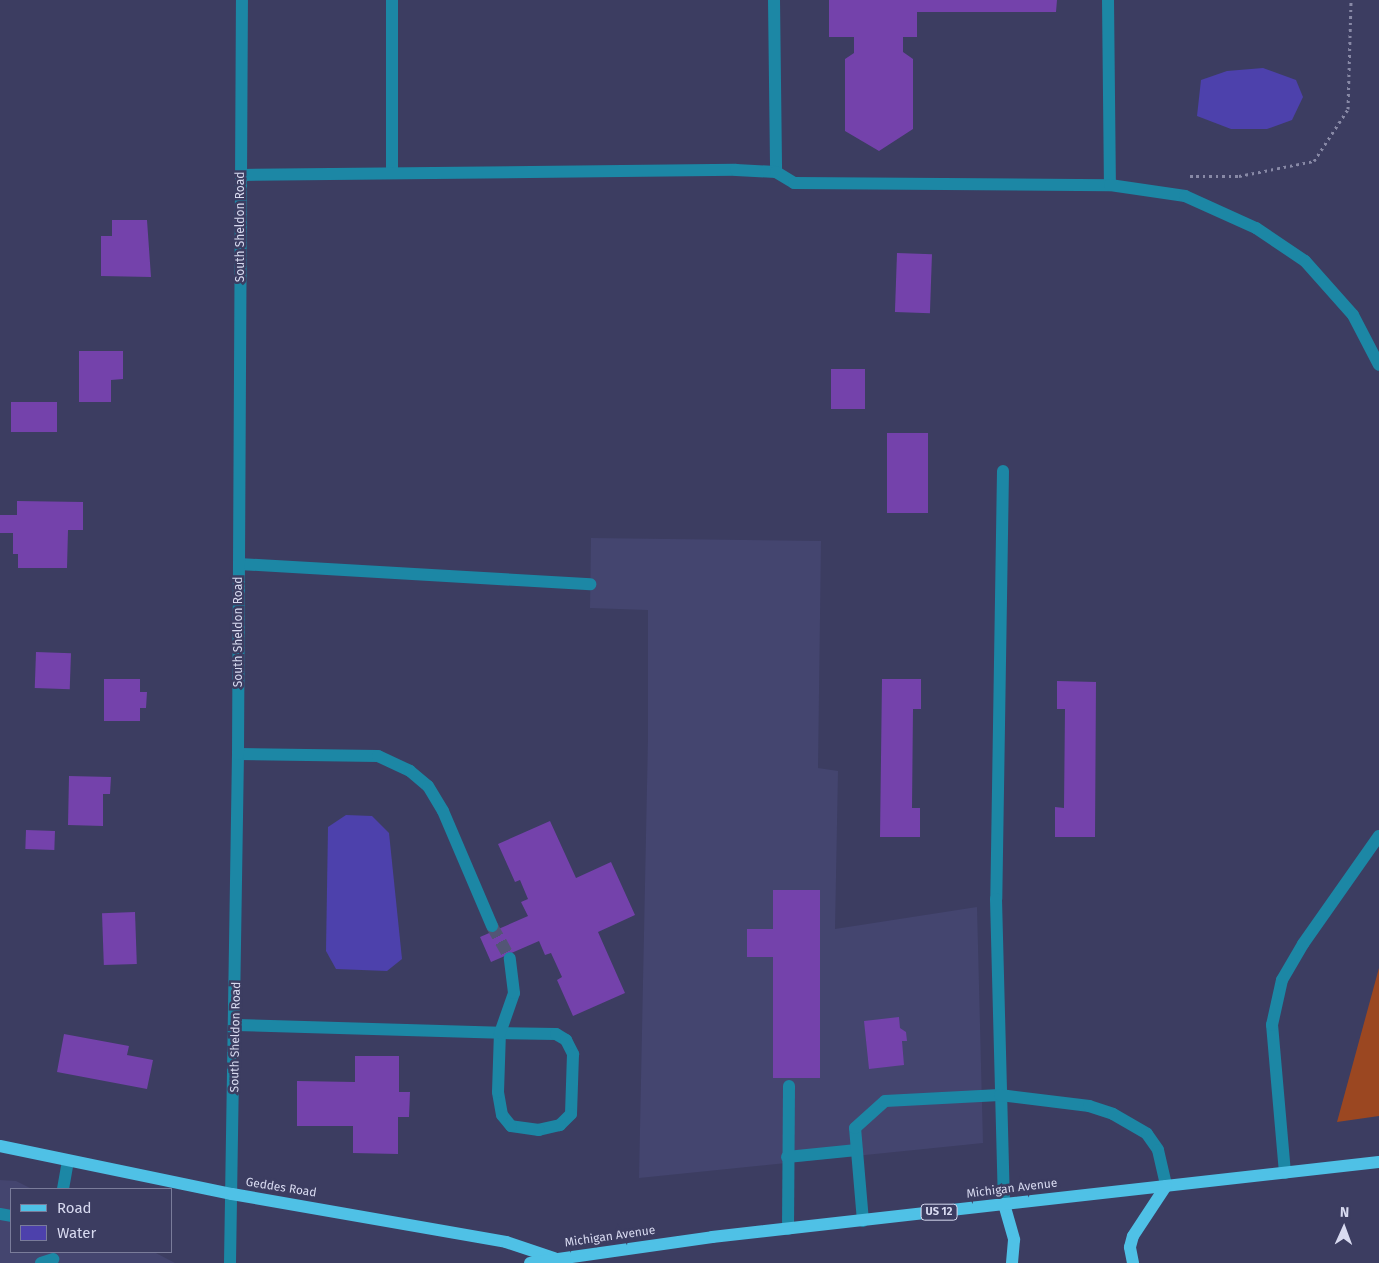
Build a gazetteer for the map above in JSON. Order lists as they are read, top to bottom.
{
  "streets": {
    "main road": ["Geddes Road", "Michigan Avenue", "US 12"],
    "street": ["South Sheldon Road"]
  },
  "crossings": [
    ["South Sheldon Road", "Geddes Road"],
    ["Geddes Road", "Michigan Avenue"]
  ],
  "legend": ["Road", "Water"],
  "north": "top"
}
